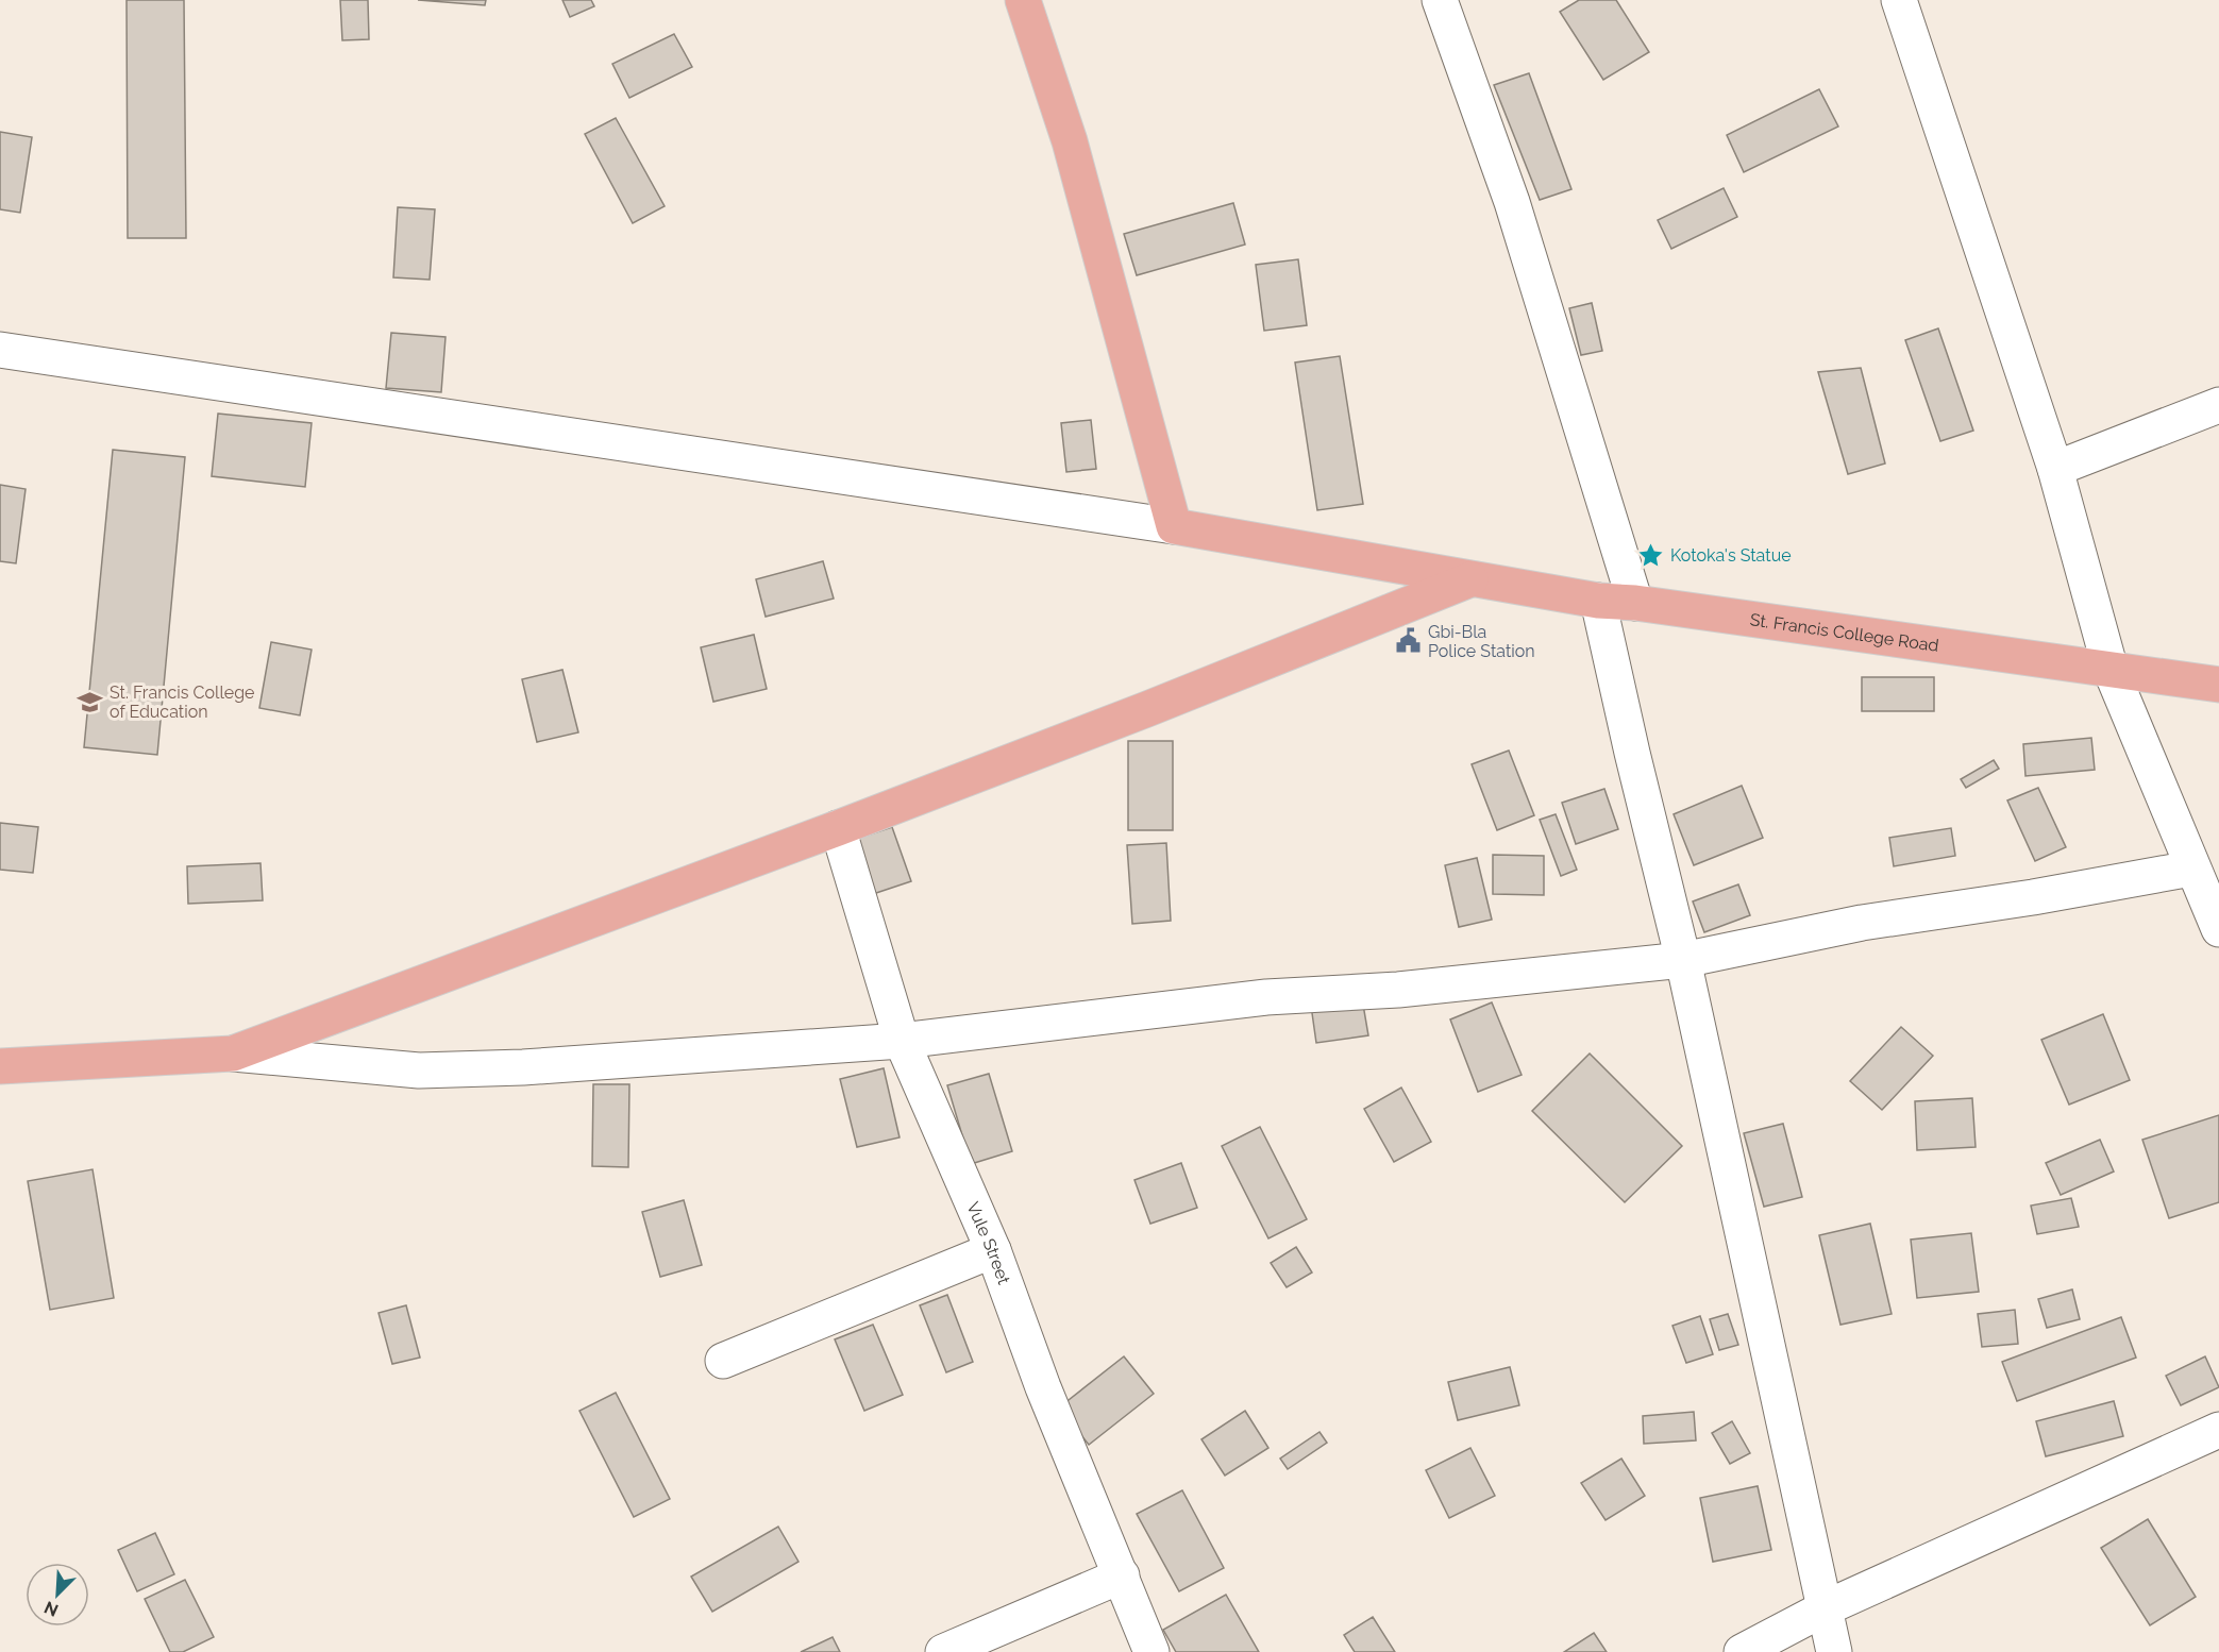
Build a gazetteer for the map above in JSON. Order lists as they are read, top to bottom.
{
  "streets": {
    "main road": ["St. Francis College Road"],
    "street": ["Vule Street"]
  },
  "places": {
    "place": ["Kotoka's Statue"],
    "public building": ["Gbi-Bla Police Station"],
    "school or university": ["St. Francis College of Education"]
  },
  "north": "bottom left"
}
